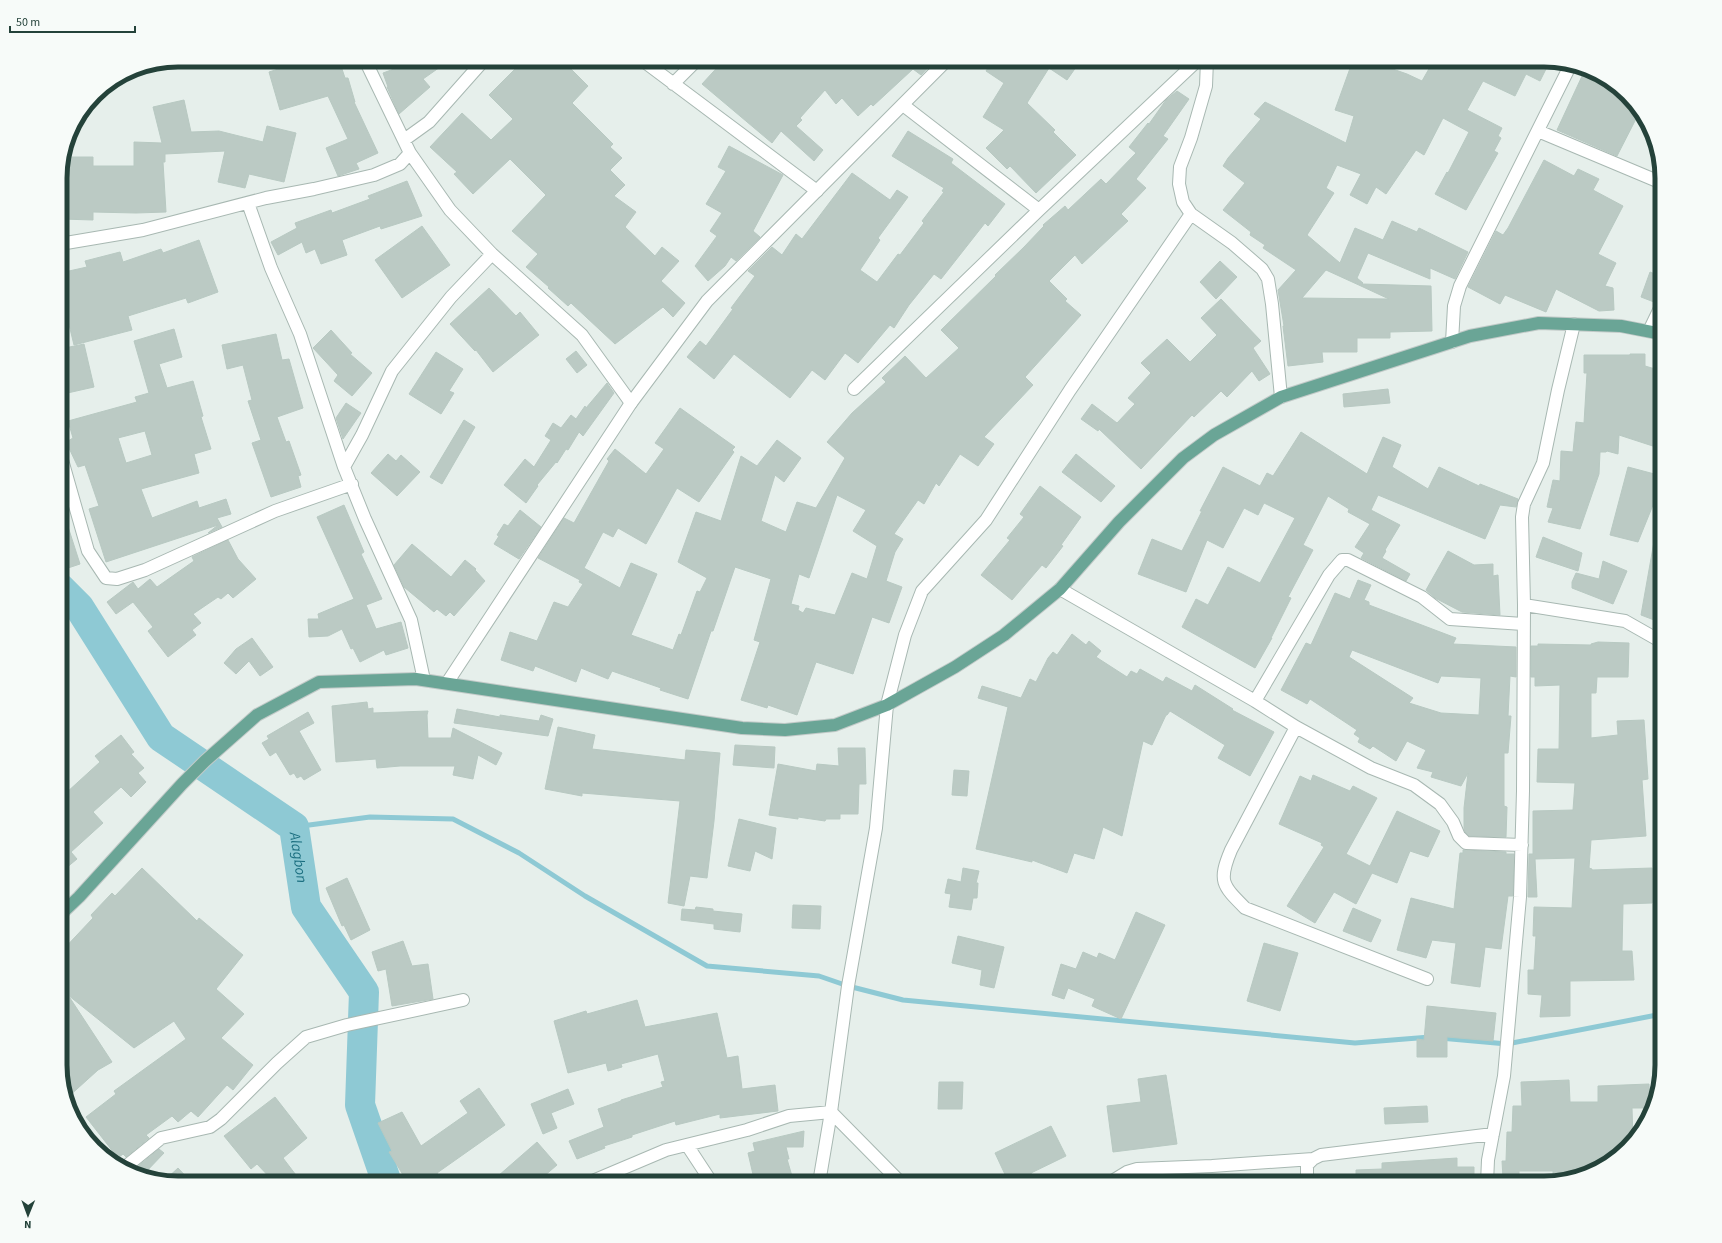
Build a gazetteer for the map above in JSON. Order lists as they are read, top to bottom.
{
  "water": ["Alagbon"],
  "scale_bar": "50 m",
  "north": "bottom"
}
